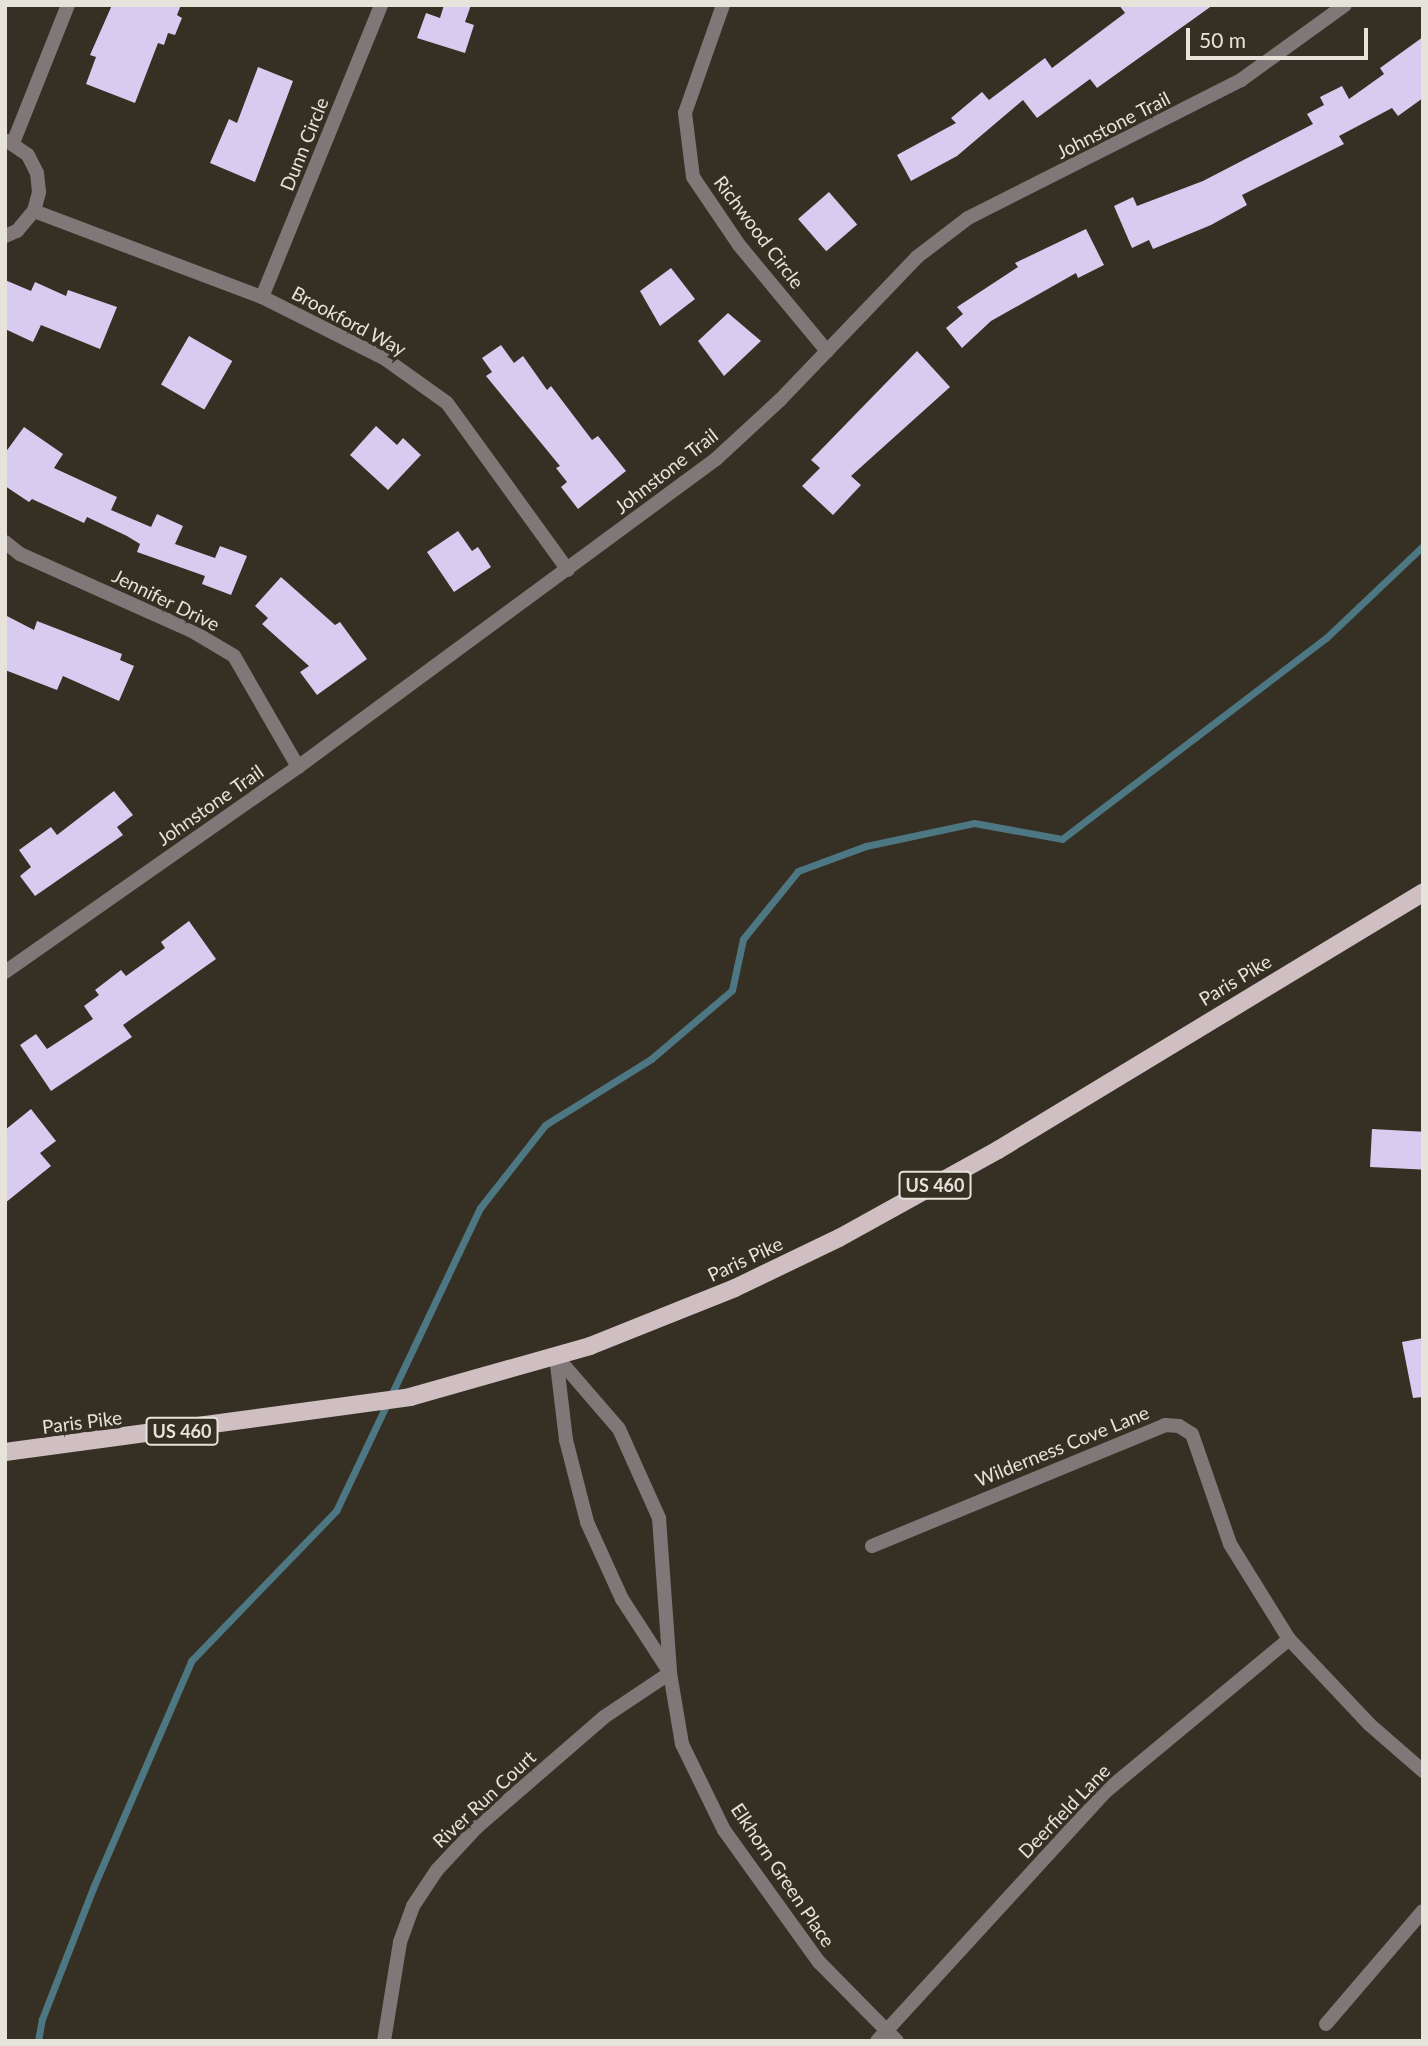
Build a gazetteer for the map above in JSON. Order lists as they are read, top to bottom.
{
  "streets": {
    "main road": ["Paris Pike", "US 460"],
    "street": [
      "Johnstone Trail",
      "Dunn Circle",
      "Richwood Circle",
      "Brookford Way",
      "Jennifer Drive",
      "Wilderness Cove Lane",
      "River Run Court",
      "Deerfield Lane",
      "Elkhorn Green Place"
    ]
  },
  "crossings": [
    ["Johnstone Trail", "Richwood Circle"],
    ["Johnstone Trail", "Brookford Way"],
    ["Johnstone Trail", "Jennifer Drive"],
    ["Dunn Circle", "Brookford Way"],
    ["Paris Pike", "Elkhorn Green Place"],
    ["Wilderness Cove Lane", "Deerfield Lane"],
    ["River Run Court", "Elkhorn Green Place"],
    ["Deerfield Lane", "Elkhorn Green Place"]
  ],
  "scale_bar": "50 m"
}
